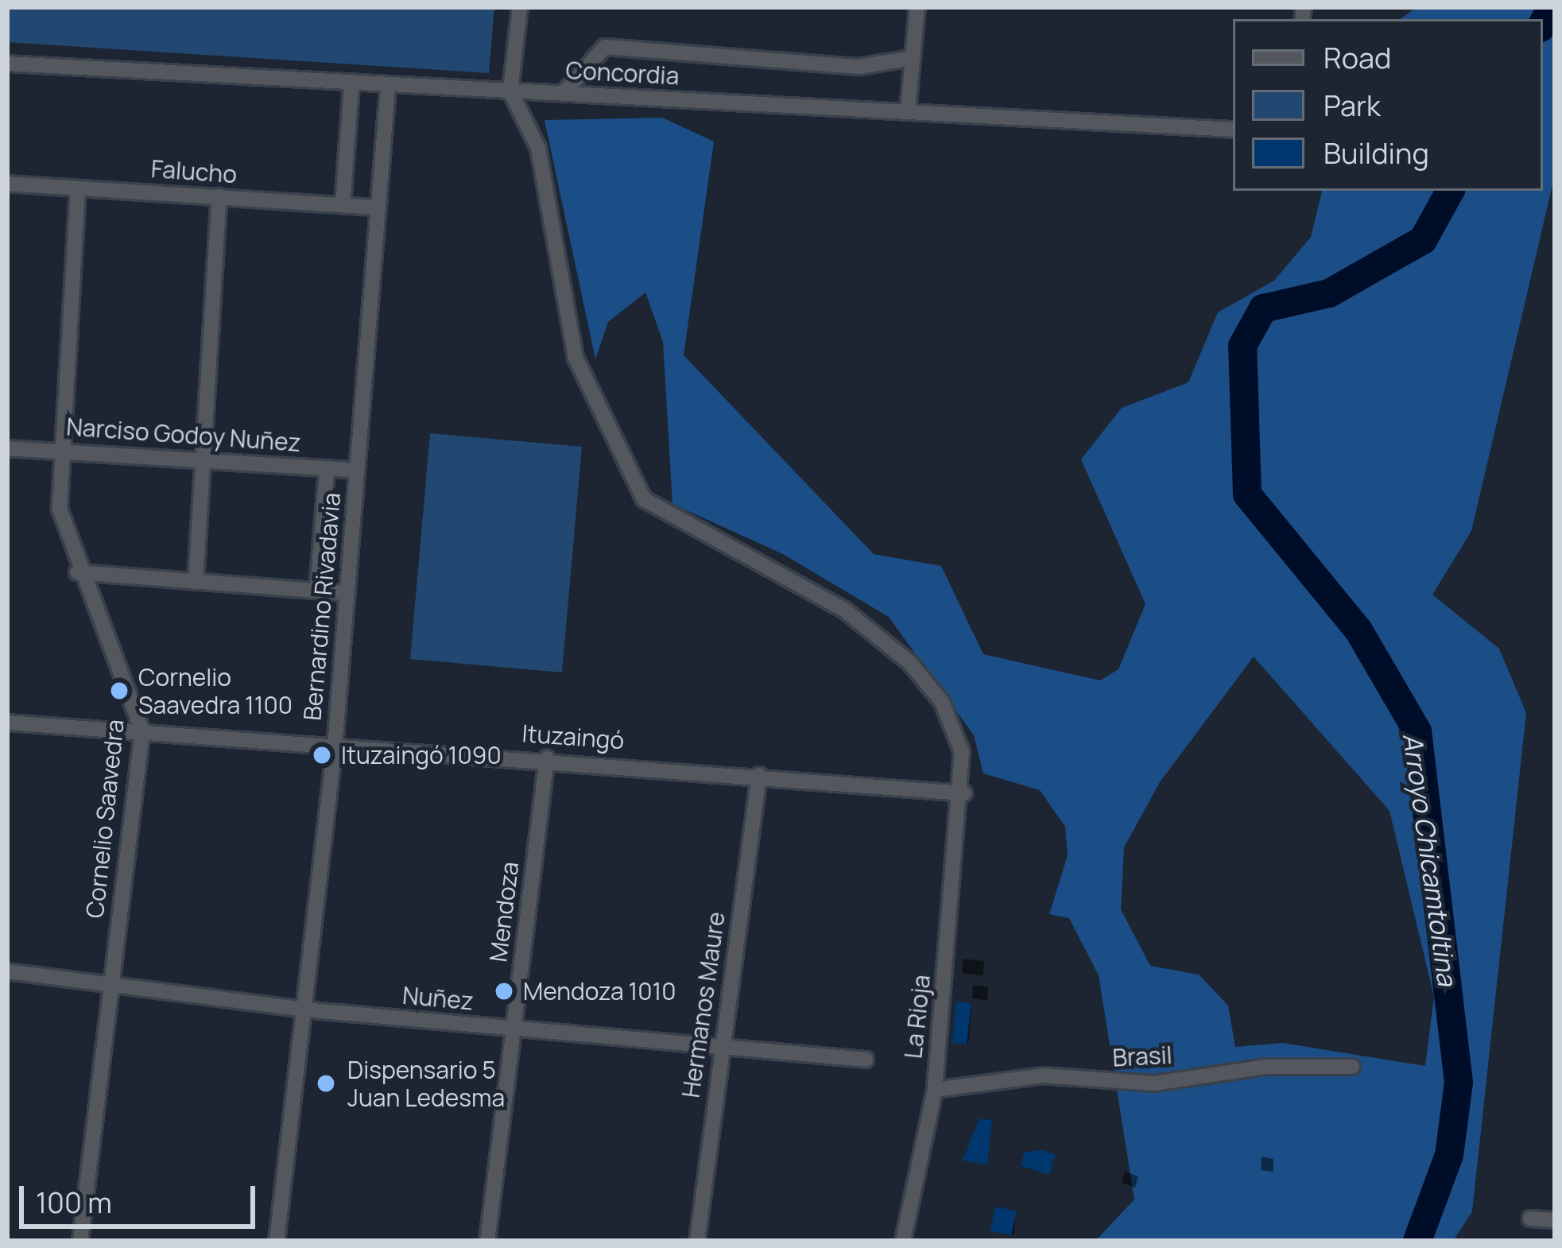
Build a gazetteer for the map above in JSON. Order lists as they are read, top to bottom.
{
  "streets": {
    "street": [
      "Concordia",
      "Falucho",
      "Narciso Godoy Nuñez",
      "Bernardino Rivadavia",
      "Ituzaingó",
      "Cornelio Saavedra",
      "Mendoza",
      "Nuñez",
      "Hermanos Maure",
      "La Rioja",
      "Brasil"
    ]
  },
  "crossings": [
    ["Concordia", "Bernardino Rivadavia"],
    ["Concordia", "La Rioja"],
    ["Falucho", "Bernardino Rivadavia"],
    ["Falucho", "Cornelio Saavedra"],
    ["Narciso Godoy Nuñez", "Bernardino Rivadavia"],
    ["Narciso Godoy Nuñez", "Cornelio Saavedra"],
    ["Bernardino Rivadavia", "Ituzaingó"],
    ["Bernardino Rivadavia", "Nuñez"],
    ["Ituzaingó", "Cornelio Saavedra"],
    ["Ituzaingó", "Mendoza"],
    ["Ituzaingó", "Hermanos Maure"],
    ["Ituzaingó", "La Rioja"],
    ["Cornelio Saavedra", "Nuñez"],
    ["Mendoza", "Nuñez"],
    ["Nuñez", "Hermanos Maure"],
    ["La Rioja", "Brasil"]
  ],
  "water": ["Arroyo Chicamtoltina"],
  "places": [
    "Cornelio Saavedra 1100",
    "Ituzaingó 1090",
    "Mendoza 1010",
    "Dispensario 5 Juan Ledesma"
  ],
  "legend": ["Road", "Park", "Building"],
  "scale_bar": "100 m"
}
